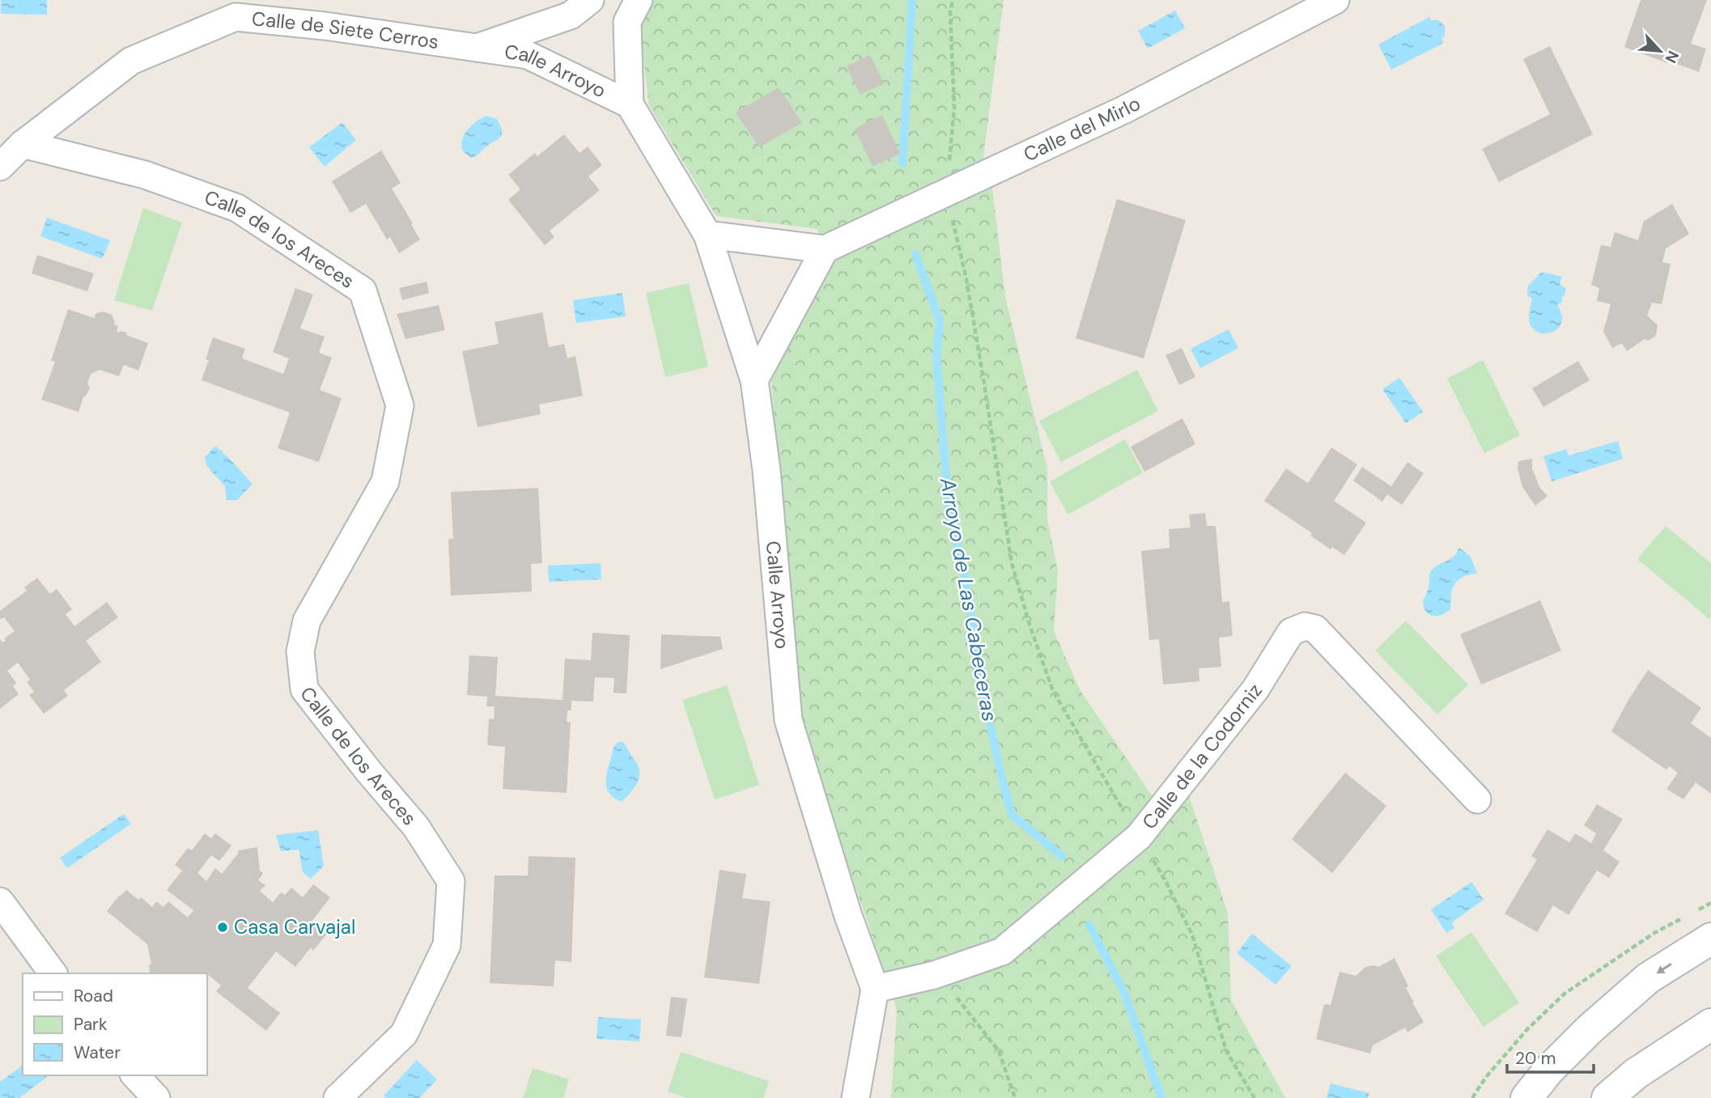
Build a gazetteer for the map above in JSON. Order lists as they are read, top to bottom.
{
  "streets": {
    "street": [
      "Calle de Siete Cerros",
      "Calle Arroyo",
      "Calle del Mirlo",
      "Calle de los Areces",
      "Calle de la Codorniz"
    ]
  },
  "crossings": [
    ["Calle de Siete Cerros", "Calle Arroyo"],
    ["Calle de Siete Cerros", "Calle de los Areces"],
    ["Calle Arroyo", "Calle de la Codorniz"]
  ],
  "water": ["Arroyo de Las Cabeceras"],
  "places": ["Casa Carvajal"],
  "legend": ["Road", "Park", "Water"],
  "scale_bar": "20 m",
  "north": "bottom right"
}
